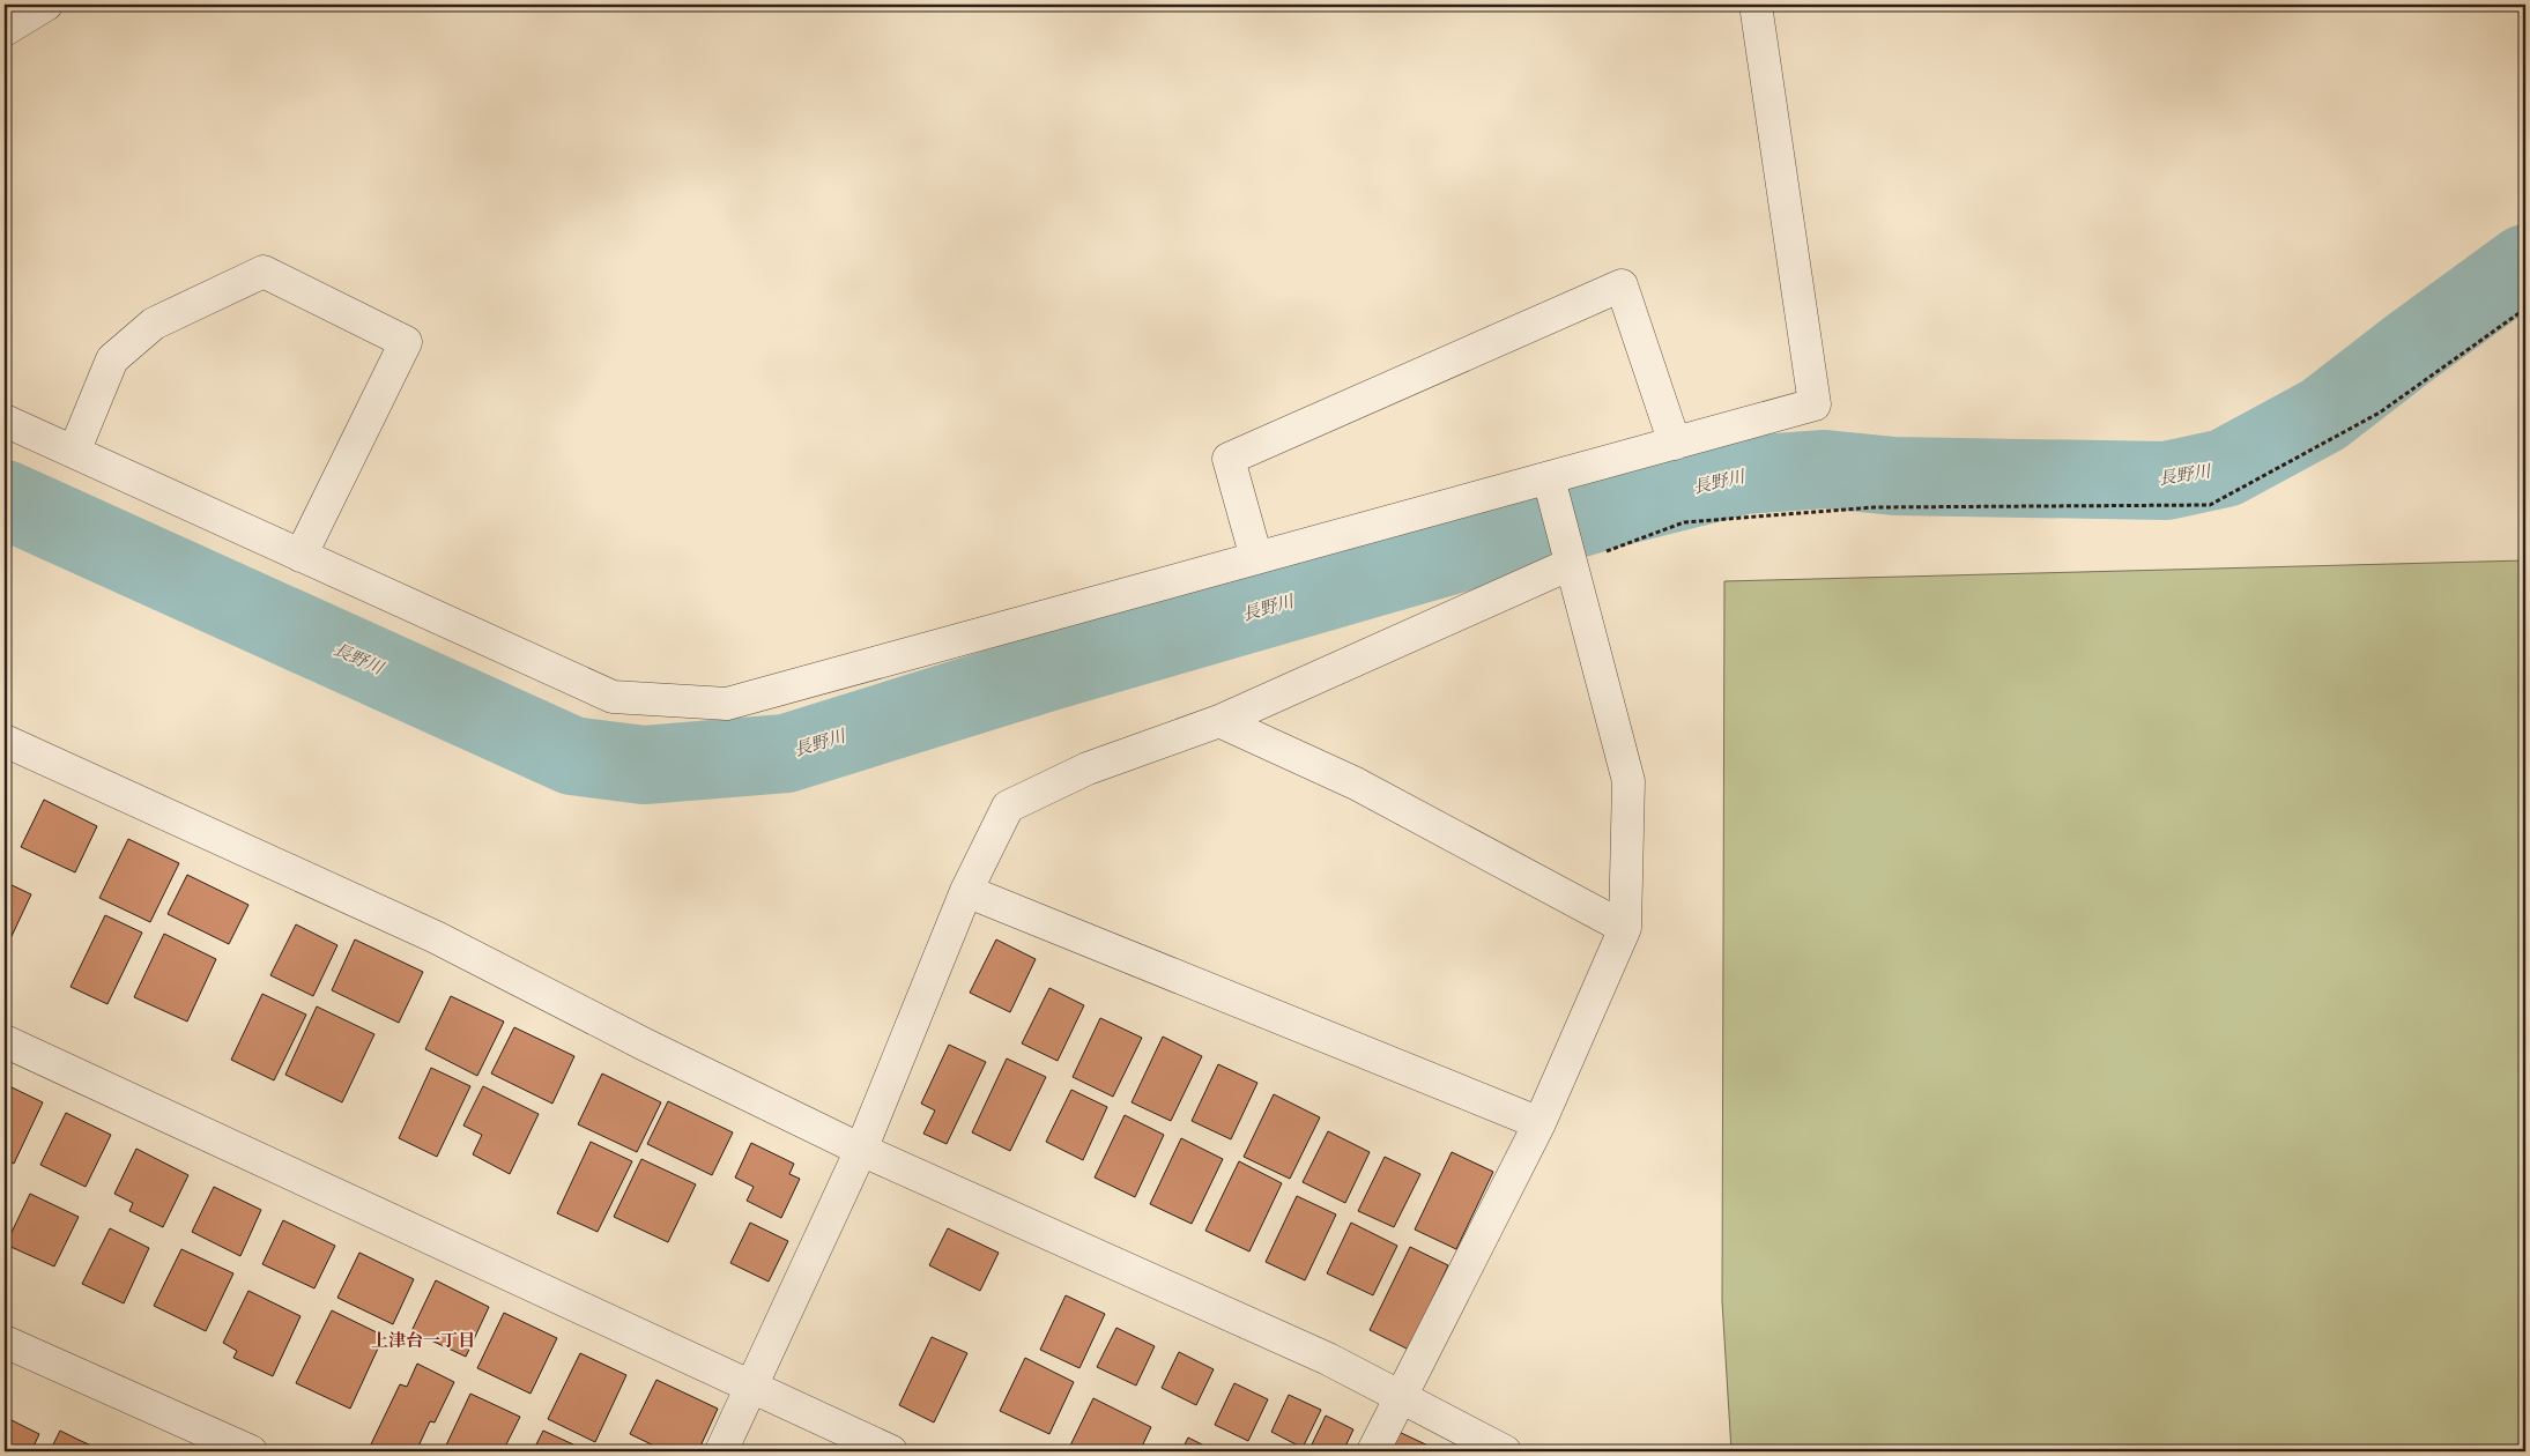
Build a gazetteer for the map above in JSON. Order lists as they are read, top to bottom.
{
  "districts": ["上津台一丁目"],
  "water": ["長野川"]
}
